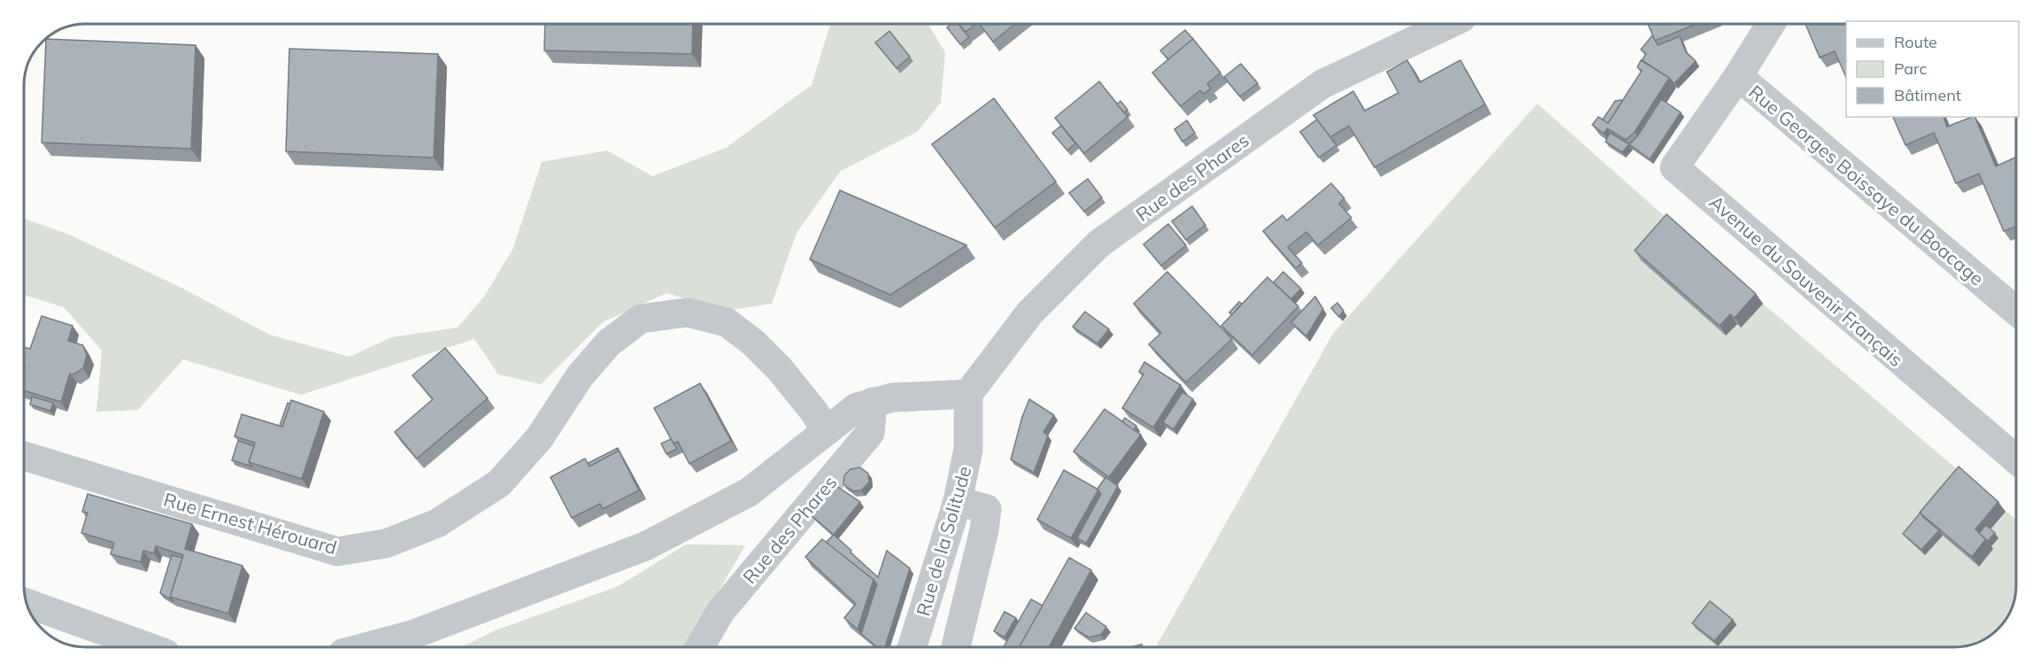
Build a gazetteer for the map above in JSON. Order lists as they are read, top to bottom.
{
  "streets": {
    "street": [
      "Rue des Phares",
      "Rue Georges Boissaye du Boacage",
      "Avenue du Souvenir Français",
      "Rue Ernest Hérouard",
      "Rue de la Solitude"
    ]
  },
  "crossings": [
    ["Rue des Phares", "Rue de la Solitude"],
    ["Rue Georges Boissaye du Boacage", "Avenue du Souvenir Français"]
  ],
  "legend": ["Route", "Parc", "Bâtiment"]
}
